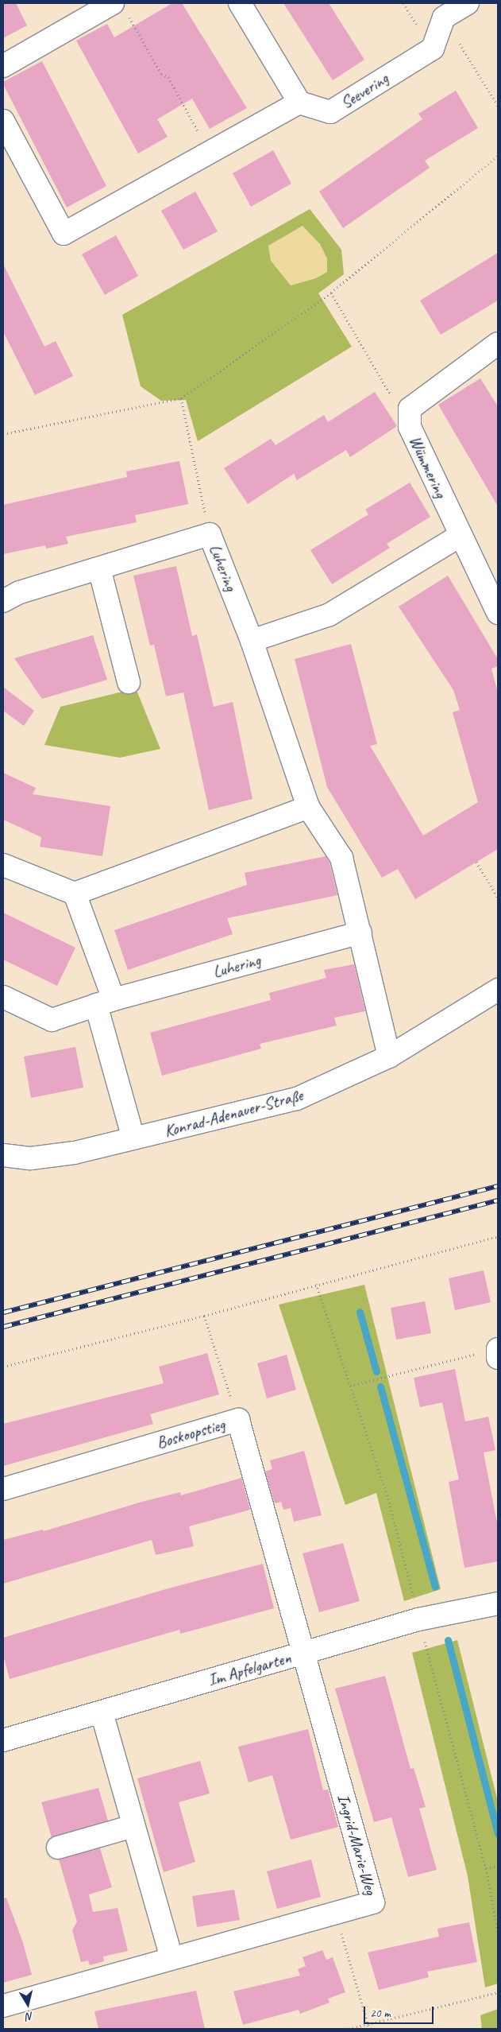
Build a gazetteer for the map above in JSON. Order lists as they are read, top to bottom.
{
  "streets": {
    "street": [
      "Seevering",
      "Wümmering",
      "Luhering",
      "Konrad-Adenauer-Straße",
      "Boskoopstieg",
      "Im Apfelgarten",
      "Ingrid-Marie-Weg"
    ]
  },
  "crossings": [
    ["Luhering", "Konrad-Adenauer-Straße"],
    ["Boskoopstieg", "Im Apfelgarten"],
    ["Boskoopstieg", "Ingrid-Marie-Weg"],
    ["Im Apfelgarten", "Ingrid-Marie-Weg"]
  ],
  "scale_bar": "20 m",
  "north": "bottom"
}
